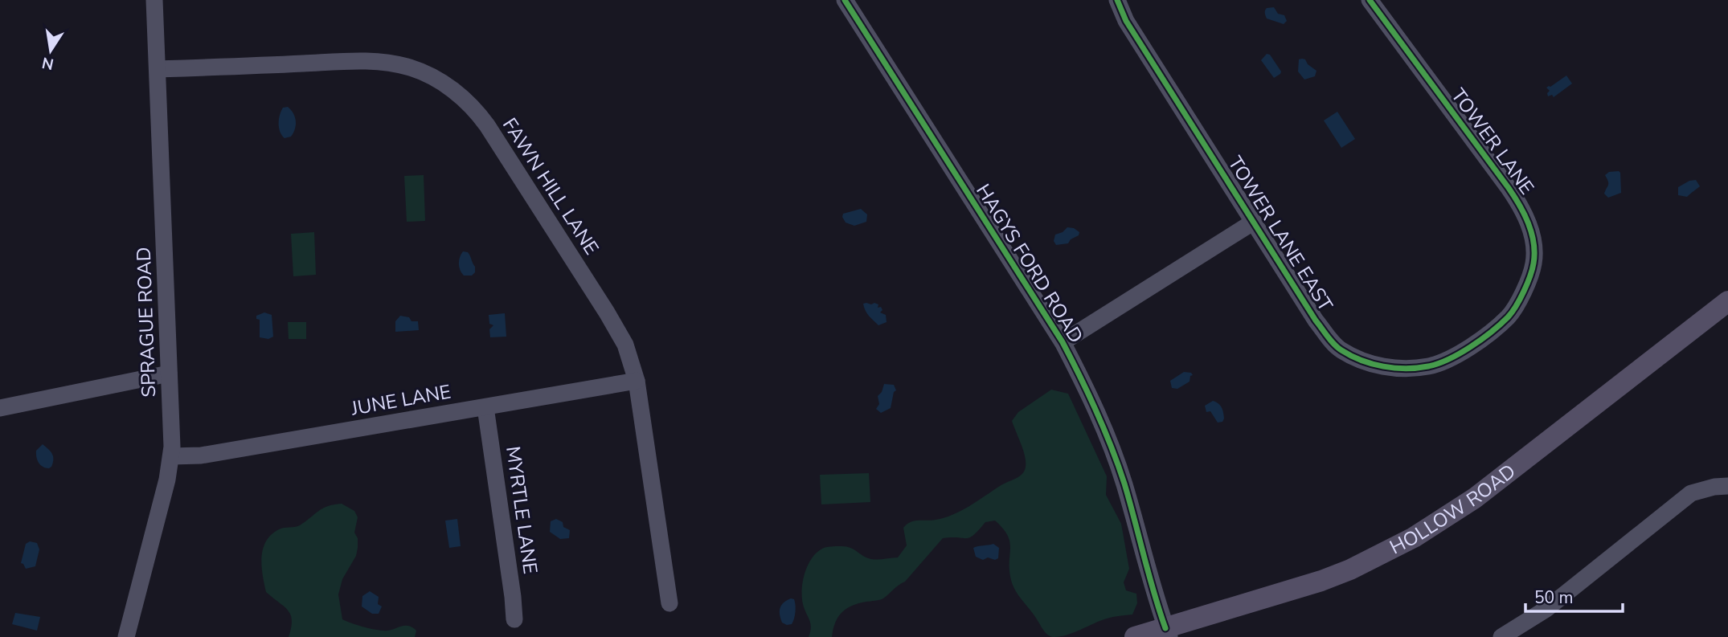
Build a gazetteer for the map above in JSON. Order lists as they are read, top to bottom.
{
  "streets": {
    "main road": ["HOLLOW ROAD"],
    "street": [
      "TOWER LANE",
      "FAWN HILL LANE",
      "TOWER LANE EAST",
      "HAGYS FORD ROAD",
      "SPRAGUE ROAD",
      "JUNE LANE",
      "MYRTLE LANE"
    ]
  },
  "crossings": [
    ["TOWER LANE", "TOWER LANE EAST"],
    ["FAWN HILL LANE", "SPRAGUE ROAD"],
    ["FAWN HILL LANE", "JUNE LANE"],
    ["TOWER LANE EAST", "HAGYS FORD ROAD"],
    ["HAGYS FORD ROAD", "HOLLOW ROAD"],
    ["SPRAGUE ROAD", "JUNE LANE"],
    ["JUNE LANE", "MYRTLE LANE"]
  ],
  "scale_bar": "50 m",
  "north": "bottom"
}
